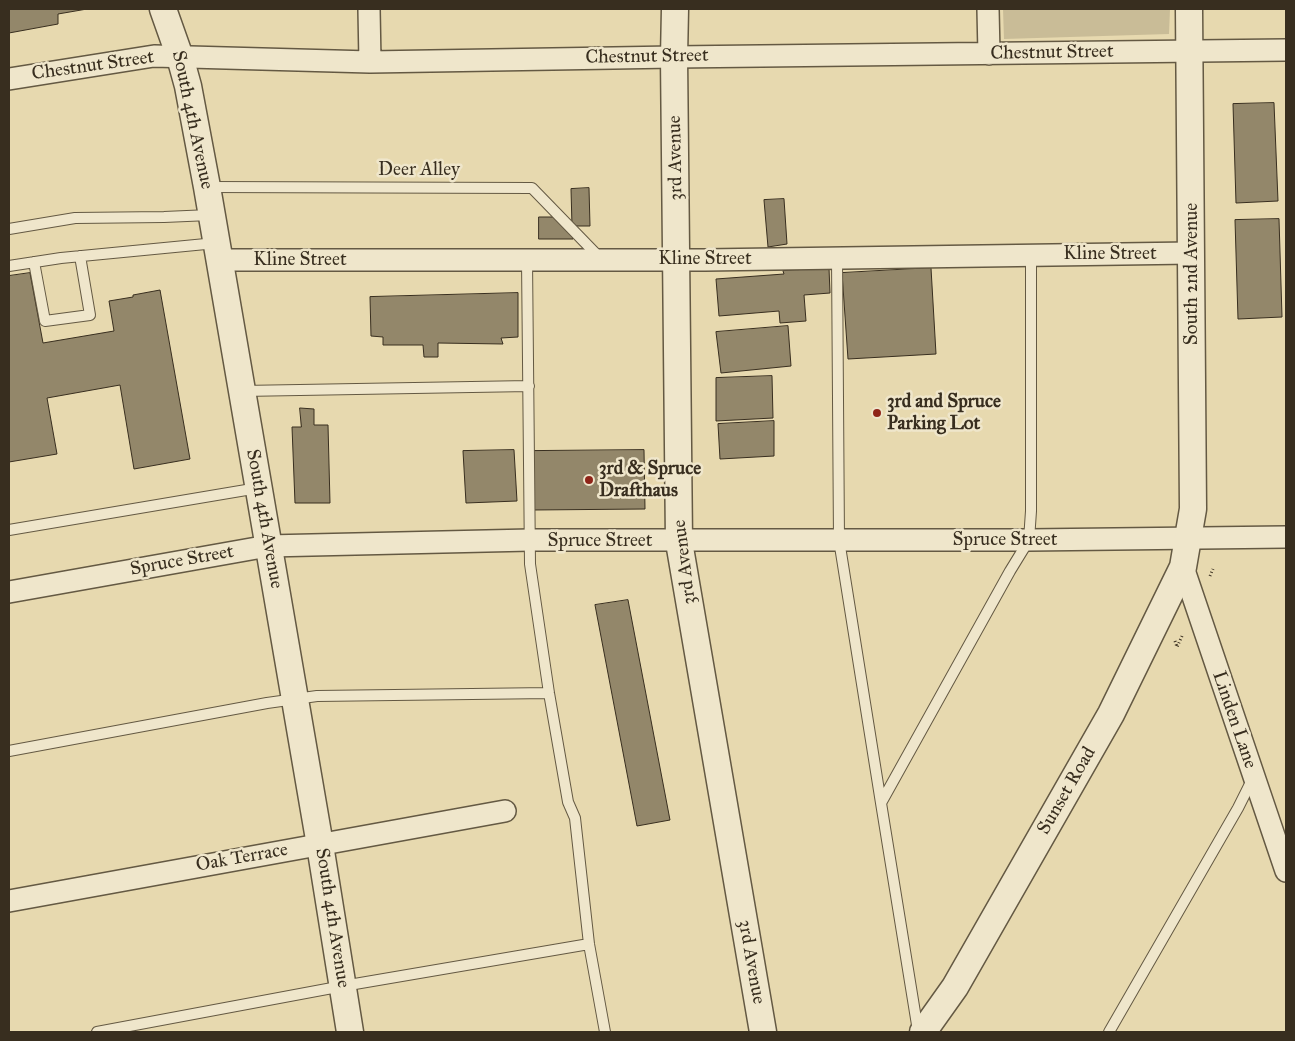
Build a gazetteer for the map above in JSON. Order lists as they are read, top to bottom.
{
  "streets": {
    "street": [
      "Chestnut Street",
      "South 4th Avenue",
      "3rd Avenue",
      "Kline Street",
      "South 2nd Avenue",
      "Spruce Street",
      "Linden Lane",
      "Sunset Road",
      "Oak Terrace"
    ],
    "lane": ["Deer Alley"]
  },
  "crossings": [
    ["Chestnut Street", "South 4th Avenue"],
    ["Chestnut Street", "3rd Avenue"],
    ["Chestnut Street", "South 2nd Avenue"],
    ["South 4th Avenue", "Deer Alley"],
    ["South 4th Avenue", "Kline Street"],
    ["South 4th Avenue", "Spruce Street"],
    ["South 4th Avenue", "Oak Terrace"],
    ["3rd Avenue", "Kline Street"],
    ["3rd Avenue", "Spruce Street"],
    ["Deer Alley", "Kline Street"],
    ["Kline Street", "South 2nd Avenue"],
    ["South 2nd Avenue", "Spruce Street"],
    ["South 2nd Avenue", "Sunset Road"],
    ["Spruce Street", "Sunset Road"],
    ["Linden Lane", "Sunset Road"]
  ],
  "places": ["3rd and Spruce Parking Lot", "3rd & Spruce Drafthaus"]
}
